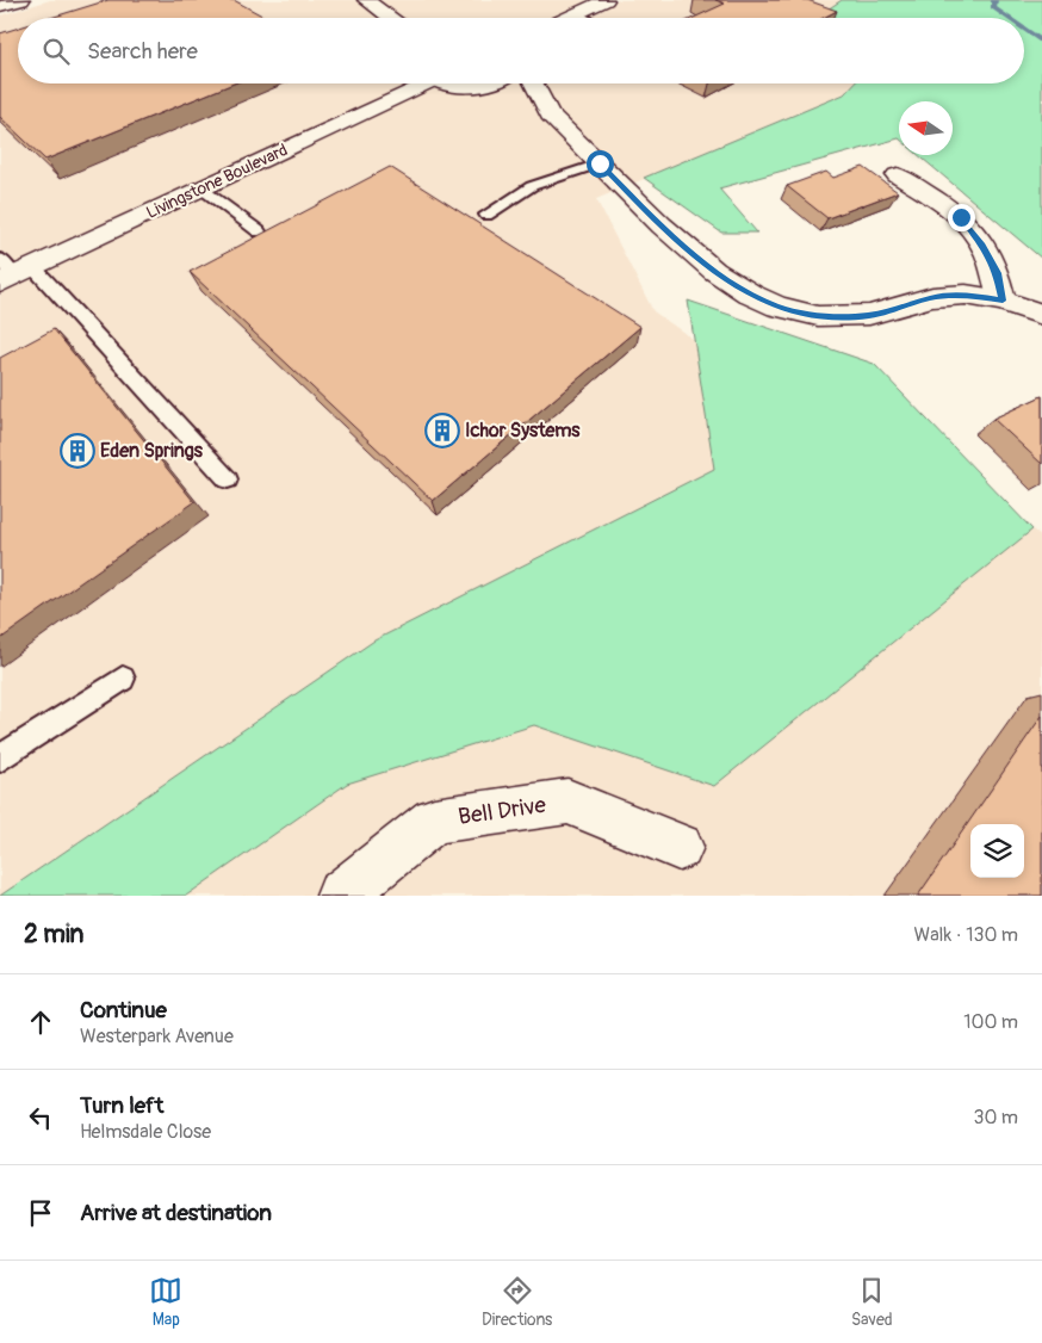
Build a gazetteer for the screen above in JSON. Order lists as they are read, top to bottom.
{
  "streets": {
    "street": ["Livingstone Boulevard", "Bell Drive"]
  },
  "places": {
    "building": ["Ichor Systems", "Eden Springs"]
  },
  "north": "left",
  "page": {
    "search": "Search here",
    "heading": ["2 min", "Walk · 130 m"],
    "list": [
      ["Continue", "Westerpark Avenue", "100 m"],
      ["Turn left", "Helmsdale Close", "30 m"],
      "Arrive at destination"
    ],
    "nav": ["Map", "Directions", "Saved"]
  }
}
